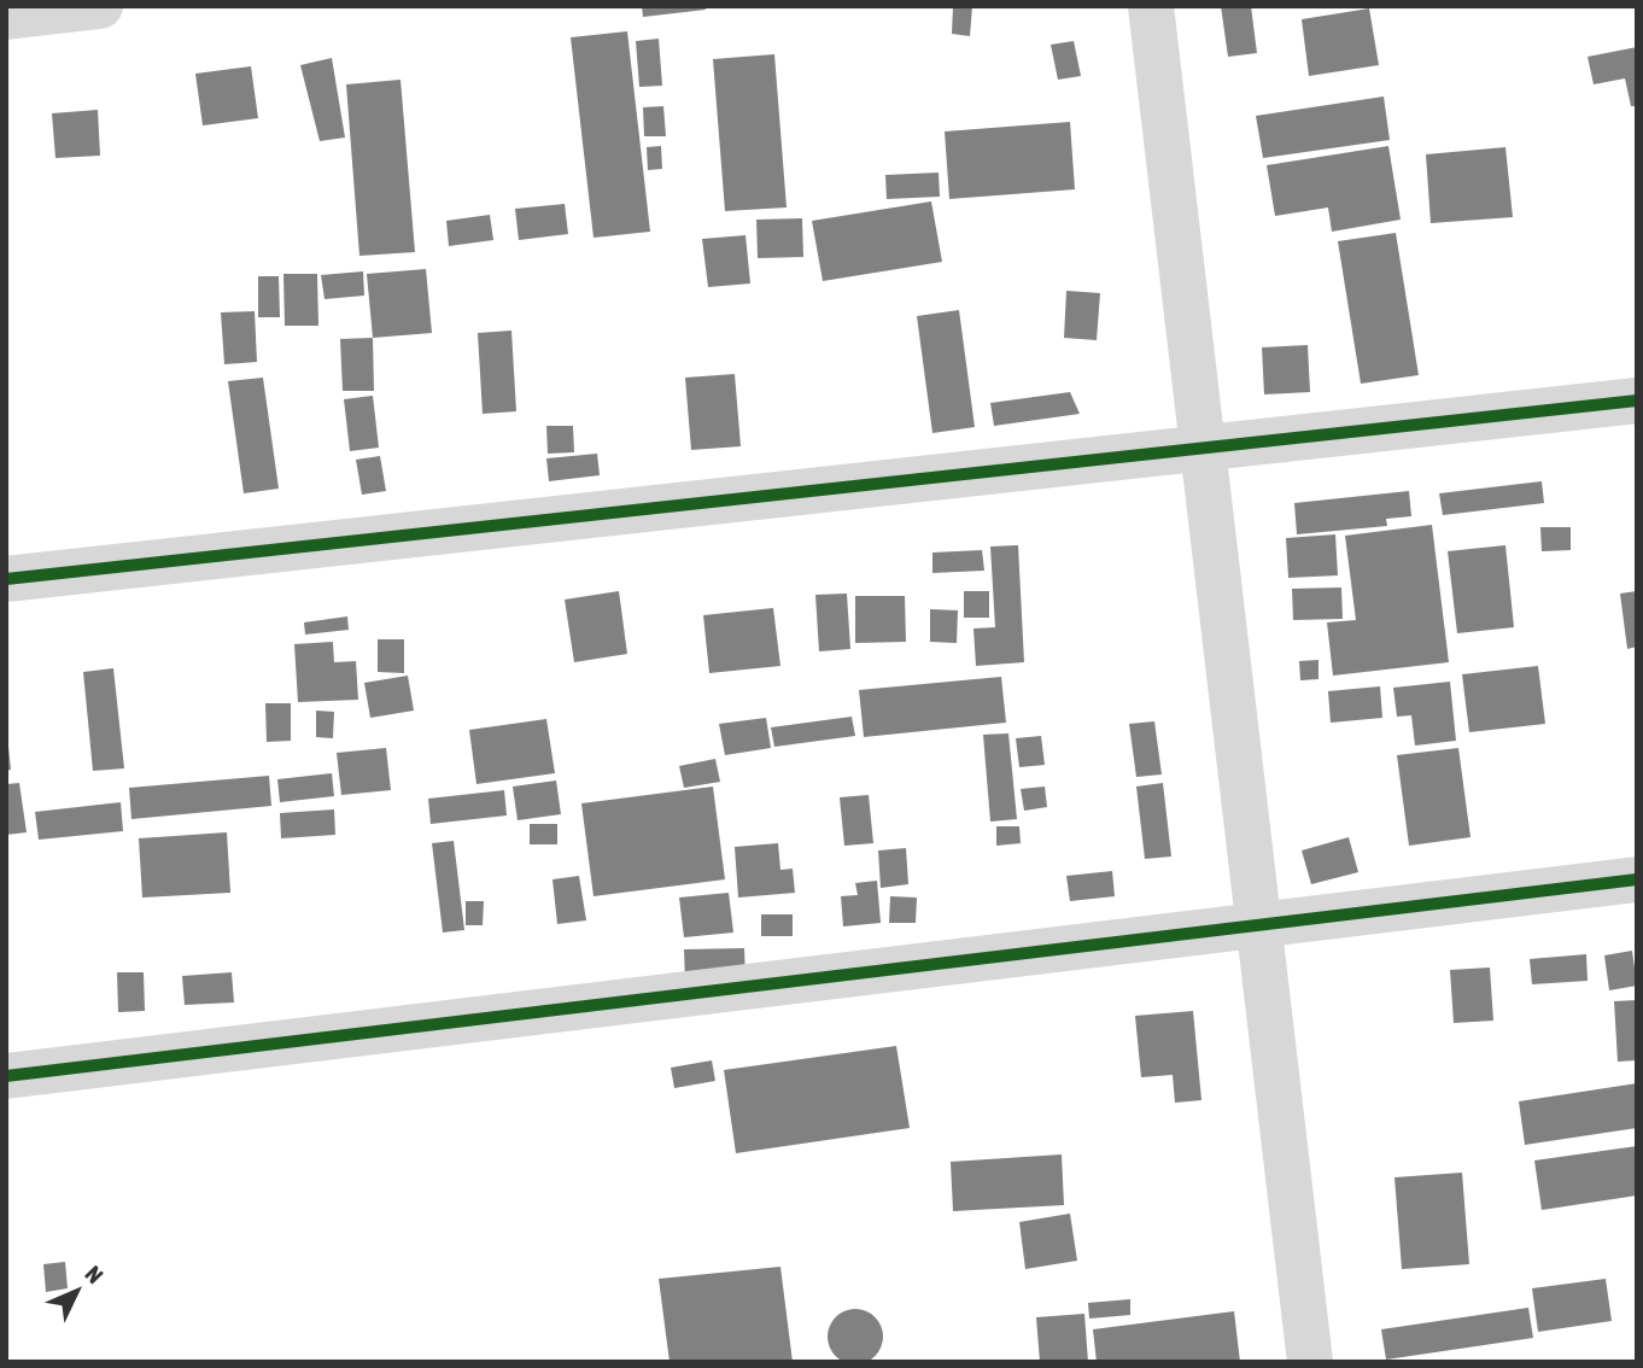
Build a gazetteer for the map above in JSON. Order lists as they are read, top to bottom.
{
  "north": "top right"
}
